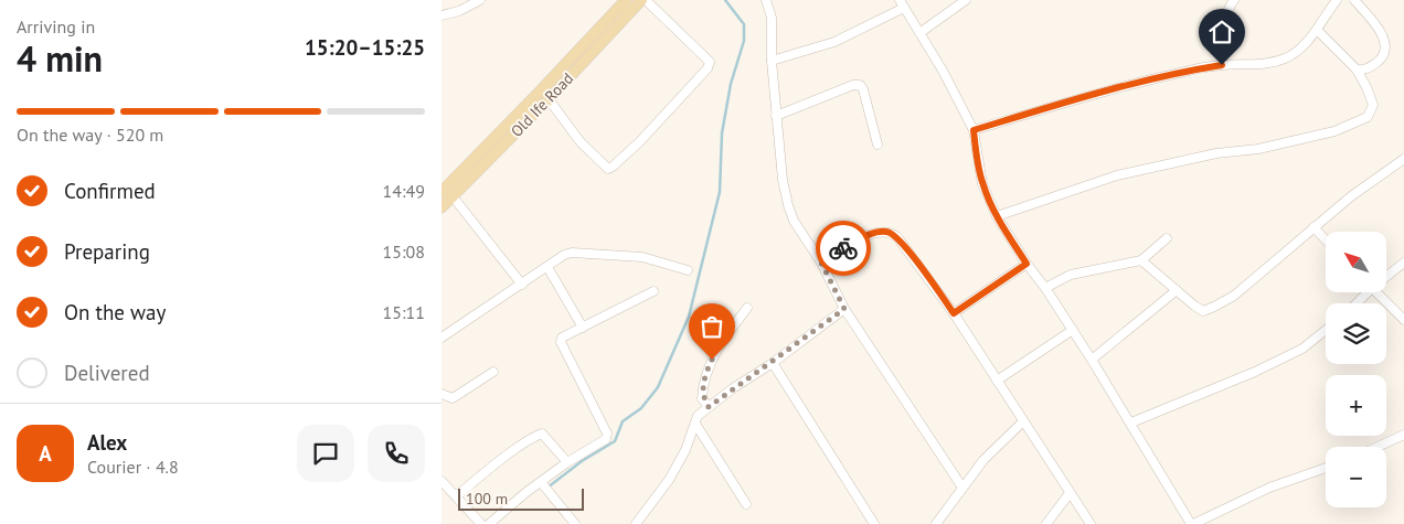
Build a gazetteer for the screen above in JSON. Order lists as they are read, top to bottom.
{
  "streets": {
    "main road": ["Old Ife Road"]
  },
  "scale_bar": "100 m",
  "north": "top left",
  "page": {
    "heading": ["4 min", "Arriving in", "15:20–15:25"],
    "panel": ["Alex", "Courier · 4.8"],
    "bar": "On the way · 520 m",
    "list": [
      ["Confirmed", "14:49"],
      ["Preparing", "15:08"],
      ["On the way", "15:11"],
      "Delivered"
    ],
    "map_buttons": ["+", "−"],
    "round": "A",
    "scale": "100 m"
  }
}
